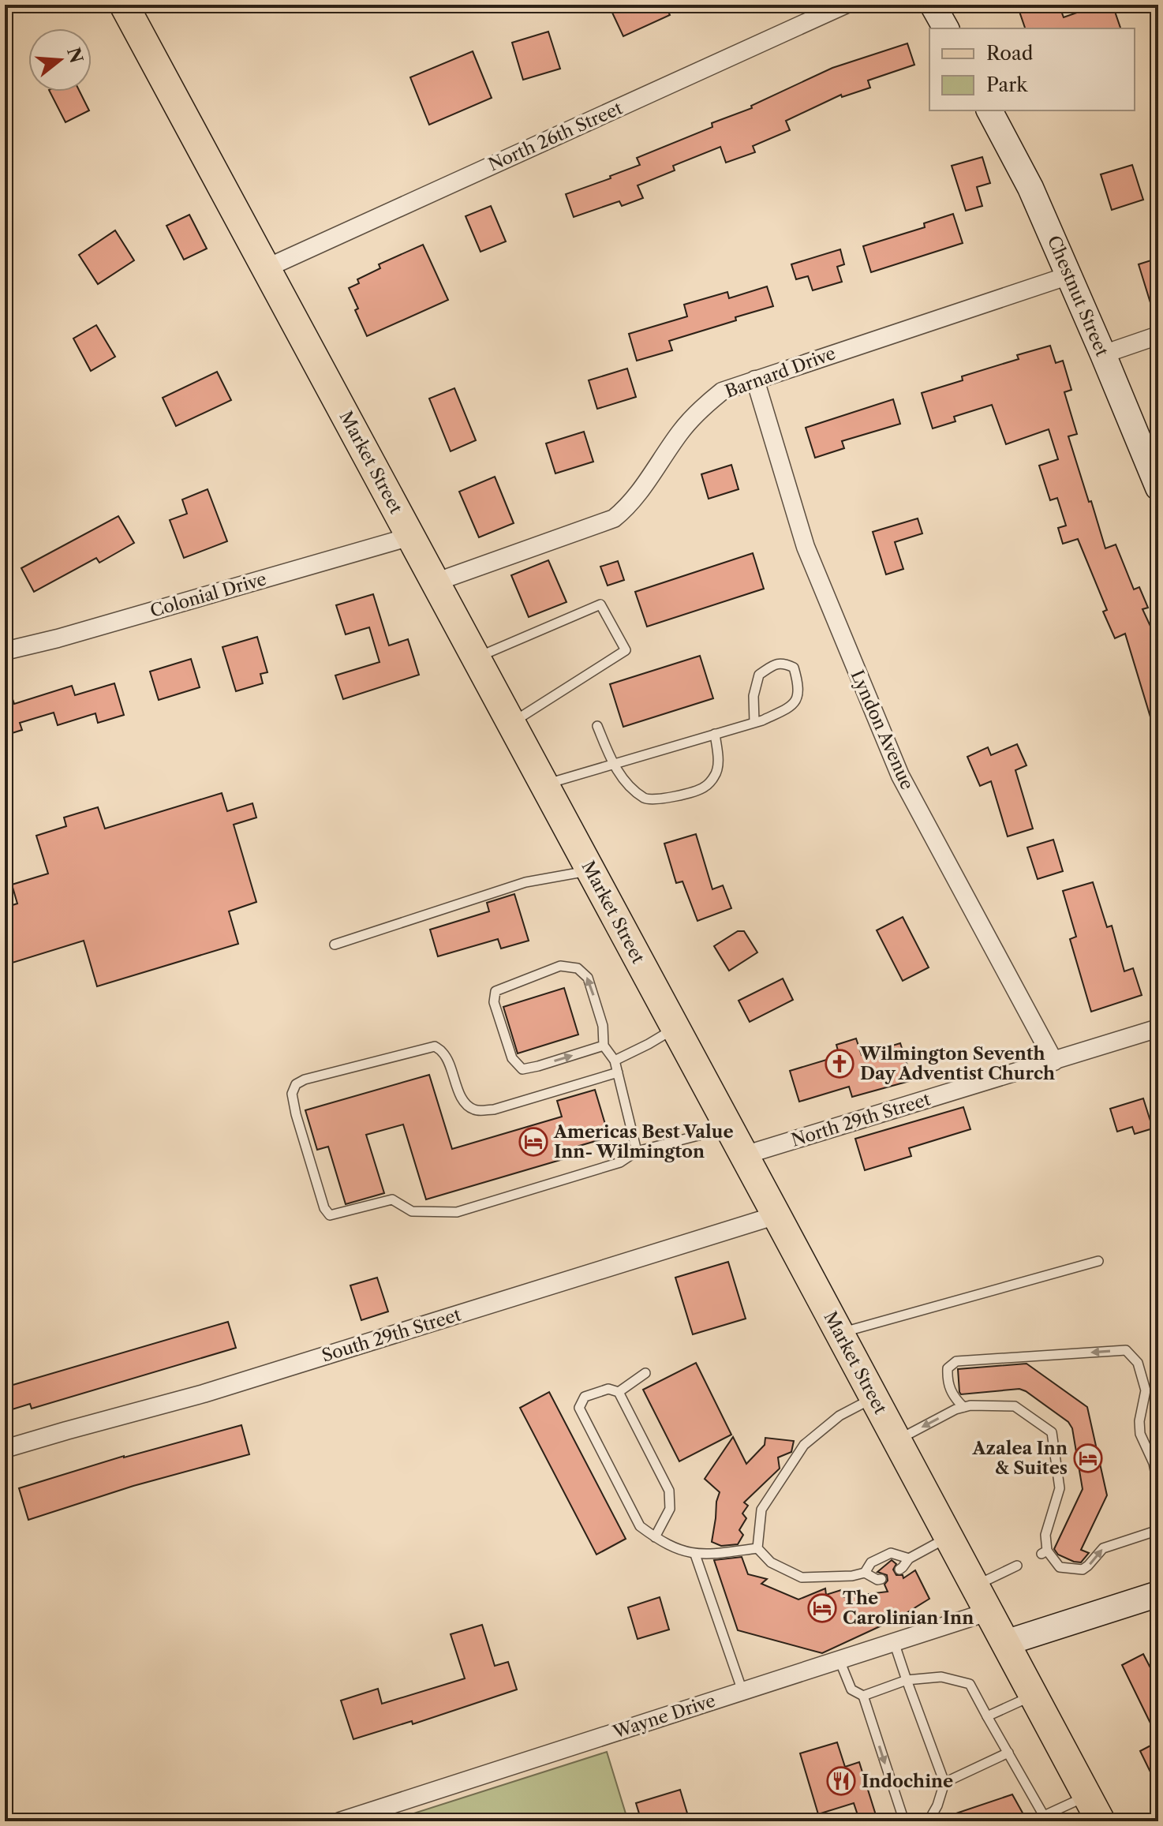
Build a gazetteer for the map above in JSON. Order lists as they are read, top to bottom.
{
  "streets": {
    "main road": ["Market Street"],
    "street": [
      "North 26th Street",
      "Chestnut Street",
      "Barnard Drive",
      "Colonial Drive",
      "Lyndon Avenue",
      "North 29th Street",
      "South 29th Street",
      "Wayne Drive"
    ]
  },
  "crossings": [
    ["North 26th Street", "Market Street"],
    ["Chestnut Street", "Barnard Drive"],
    ["Barnard Drive", "Market Street"],
    ["Barnard Drive", "Lyndon Avenue"],
    ["Market Street", "Colonial Drive"],
    ["Market Street", "North 29th Street"],
    ["Market Street", "South 29th Street"],
    ["Market Street", "Wayne Drive"],
    ["Lyndon Avenue", "North 29th Street"]
  ],
  "places": {
    "church": ["Wilmington Seventh Day Adventist Church"],
    "hotel": ["Americas Best Value Inn- Wilmington", "Azalea Inn & Suites", "The Carolinian Inn"],
    "restaurant": ["Indochine"]
  },
  "legend": ["Road", "Park"],
  "north": "right"
}
